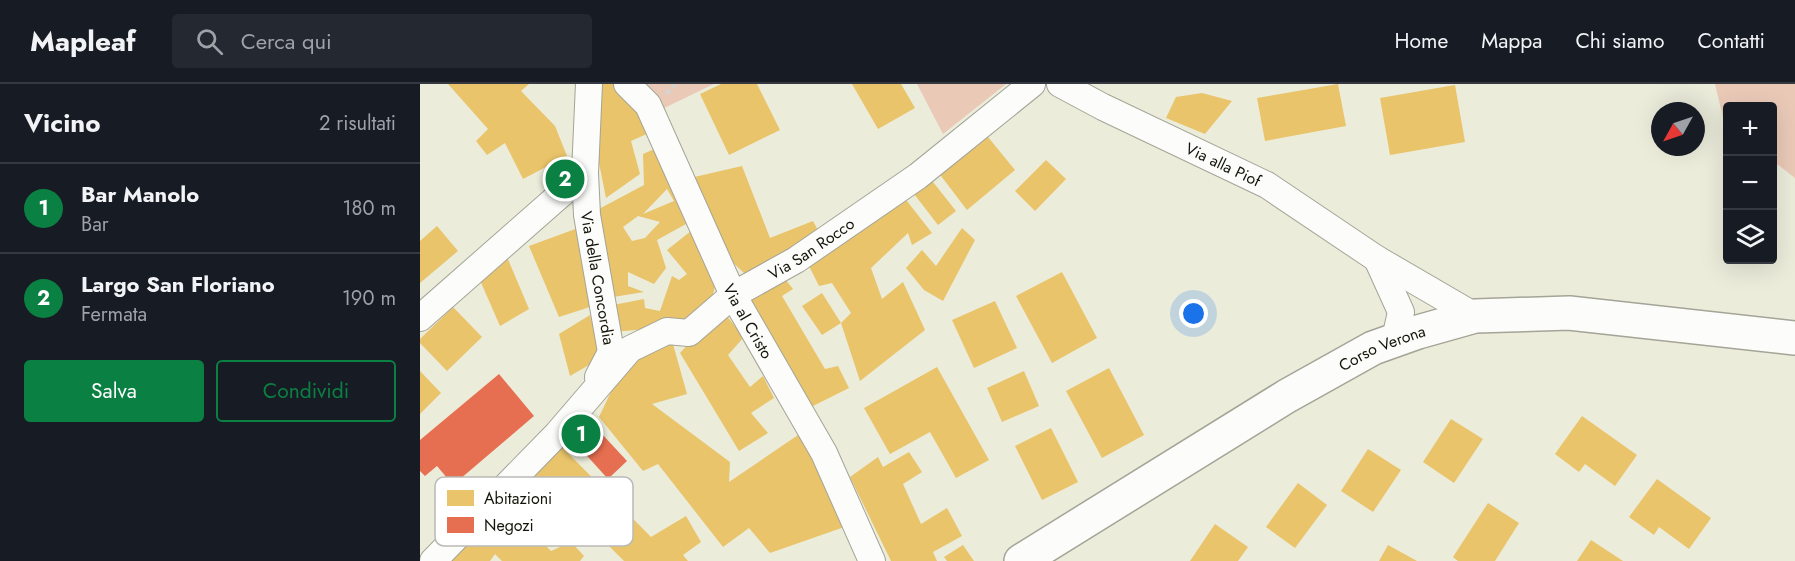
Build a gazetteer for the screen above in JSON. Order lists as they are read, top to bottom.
{
  "streets": {
    "main road": ["Corso Verona"],
    "street": [
      "Via alla Piof",
      "Via San Rocco",
      "Via della Concordia",
      "Via al Cristo"
    ]
  },
  "crossings": [
    ["Via alla Piof", "Corso Verona"],
    ["Via San Rocco", "Via della Concordia"],
    ["Via San Rocco", "Via al Cristo"]
  ],
  "legend": ["Abitazioni", "Negozi"],
  "north": "bottom left",
  "page": {
    "header": "Mapleaf",
    "search": "Cerca qui",
    "nav": [
      "Home",
      "Mappa",
      "Chi siamo",
      "Contatti"
    ],
    "heading": ["Vicino", "2 risultati"],
    "map_buttons": ["+", "−"],
    "pins": ["2", "1"],
    "list": [
      {
        "mark": "1",
        "name": "Bar Manolo",
        "note": "Bar",
        "value": "180 m"
      },
      {
        "mark": "2",
        "name": "Largo San Floriano",
        "note": "Fermata",
        "value": "190 m"
      }
    ],
    "buttons": ["Salva", "Condividi"]
  }
}
